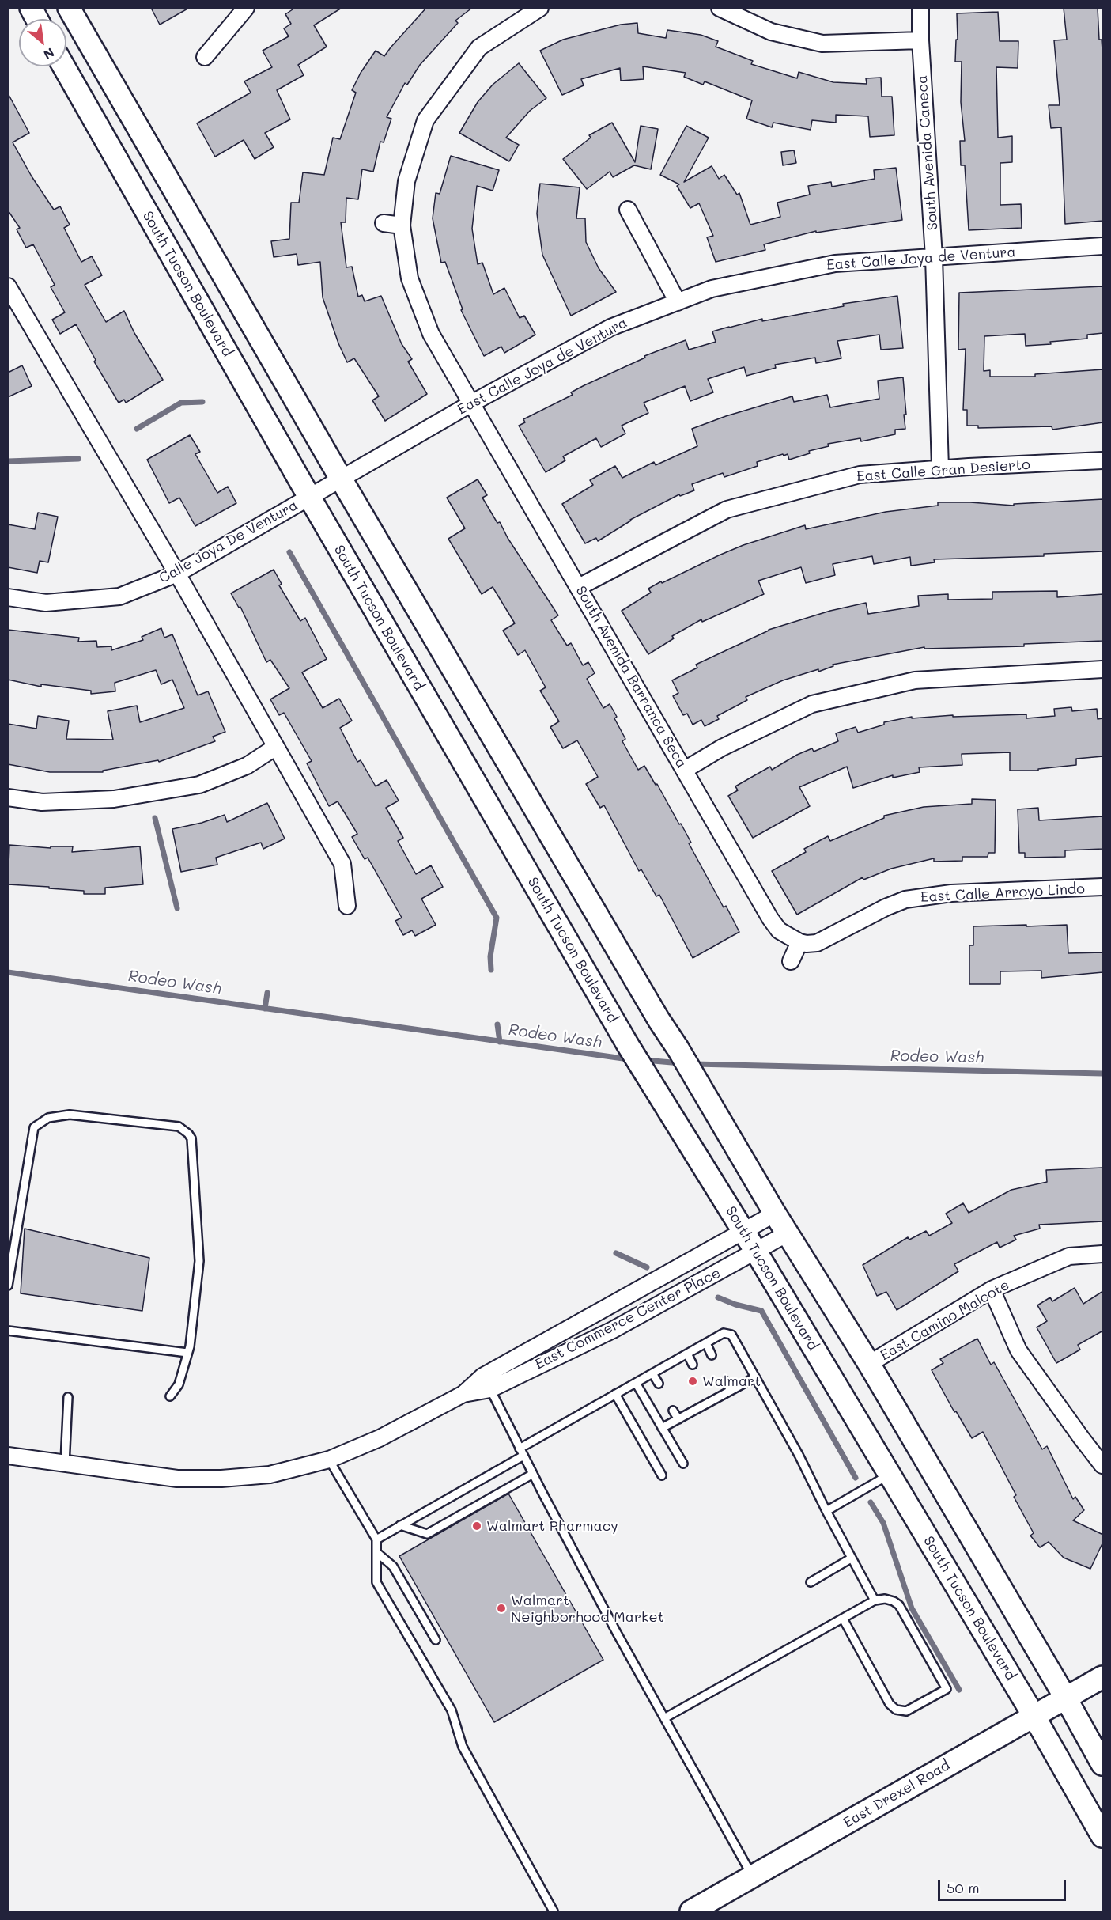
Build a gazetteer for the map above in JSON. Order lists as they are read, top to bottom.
{
  "streets": {
    "main road": ["South Tucson Boulevard", "East Drexel Road"],
    "street": [
      "South Avenida Caneca",
      "East Calle Joya de Ventura",
      "East Calle Gran Desierto",
      "Calle Joya De Ventura",
      "South Avenida Barranca Seca",
      "East Calle Arroyo Lindo",
      "East Commerce Center Place",
      "East Camino Malcote"
    ]
  },
  "crossings": [
    ["South Avenida Caneca", "East Calle Joya de Ventura"],
    ["South Avenida Caneca", "East Calle Gran Desierto"],
    ["East Calle Joya de Ventura", "South Tucson Boulevard"],
    ["East Calle Joya de Ventura", "Calle Joya De Ventura"],
    ["East Calle Joya de Ventura", "South Avenida Barranca Seca"],
    ["South Tucson Boulevard", "Calle Joya De Ventura"],
    ["South Tucson Boulevard", "East Commerce Center Place"],
    ["South Tucson Boulevard", "East Drexel Road"],
    ["East Calle Gran Desierto", "South Avenida Barranca Seca"],
    ["South Avenida Barranca Seca", "East Calle Arroyo Lindo"]
  ],
  "water": ["Rodeo Wash"],
  "places": ["Walmart", "Walmart Pharmacy", "Walmart Neighborhood Market"],
  "scale_bar": "50 m",
  "north": "bottom right"
}
